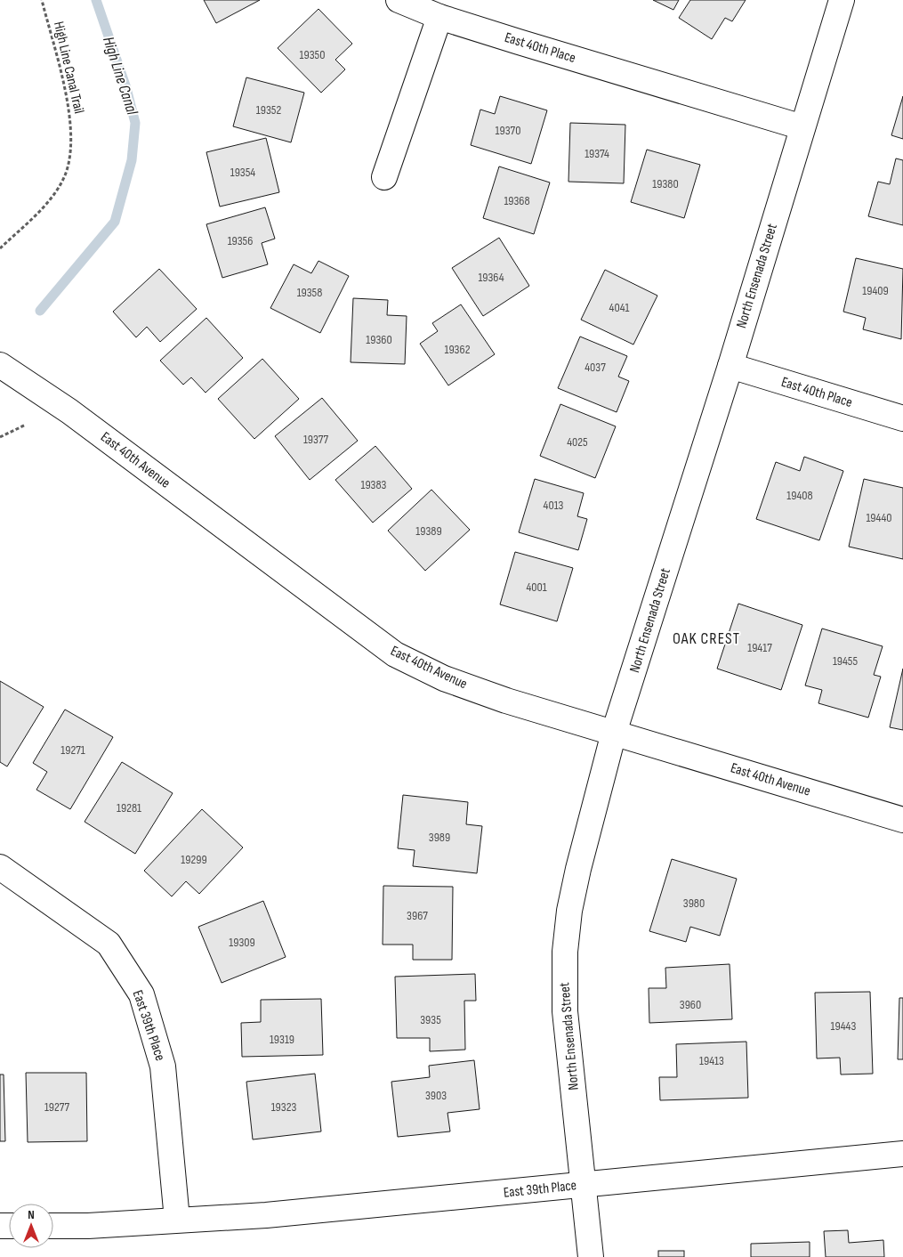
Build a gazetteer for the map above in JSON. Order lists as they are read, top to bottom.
{
  "streets": {
    "street": [
      "East 40th Place",
      "North Ensenada Street",
      "East 40th Avenue",
      "East 39th Place"
    ],
    "path": ["High Line Canal Trail"]
  },
  "crossings": [
    ["East 40th Place", "North Ensenada Street"],
    ["North Ensenada Street", "East 40th Avenue"],
    ["North Ensenada Street", "East 39th Place"]
  ],
  "districts": ["OAK CREST"],
  "water": ["High Line Canal"],
  "house_numbers": [
    "19350",
    "19352",
    "19370",
    "19374",
    "19354",
    "19380",
    "19368",
    "19356",
    "19364",
    "19409",
    "19358",
    "4041",
    "19360",
    "19362",
    "4037",
    "19377",
    "4025",
    "19383",
    "19408",
    "4013",
    "19440",
    "19389",
    "4001",
    "19417",
    "19455",
    "19271",
    "19281",
    "3989",
    "19299",
    "3980",
    "3967",
    "19309",
    "3960",
    "3935",
    "19443",
    "19319",
    "19413",
    "3903",
    "19277",
    "19323"
  ],
  "north": "top"
}
